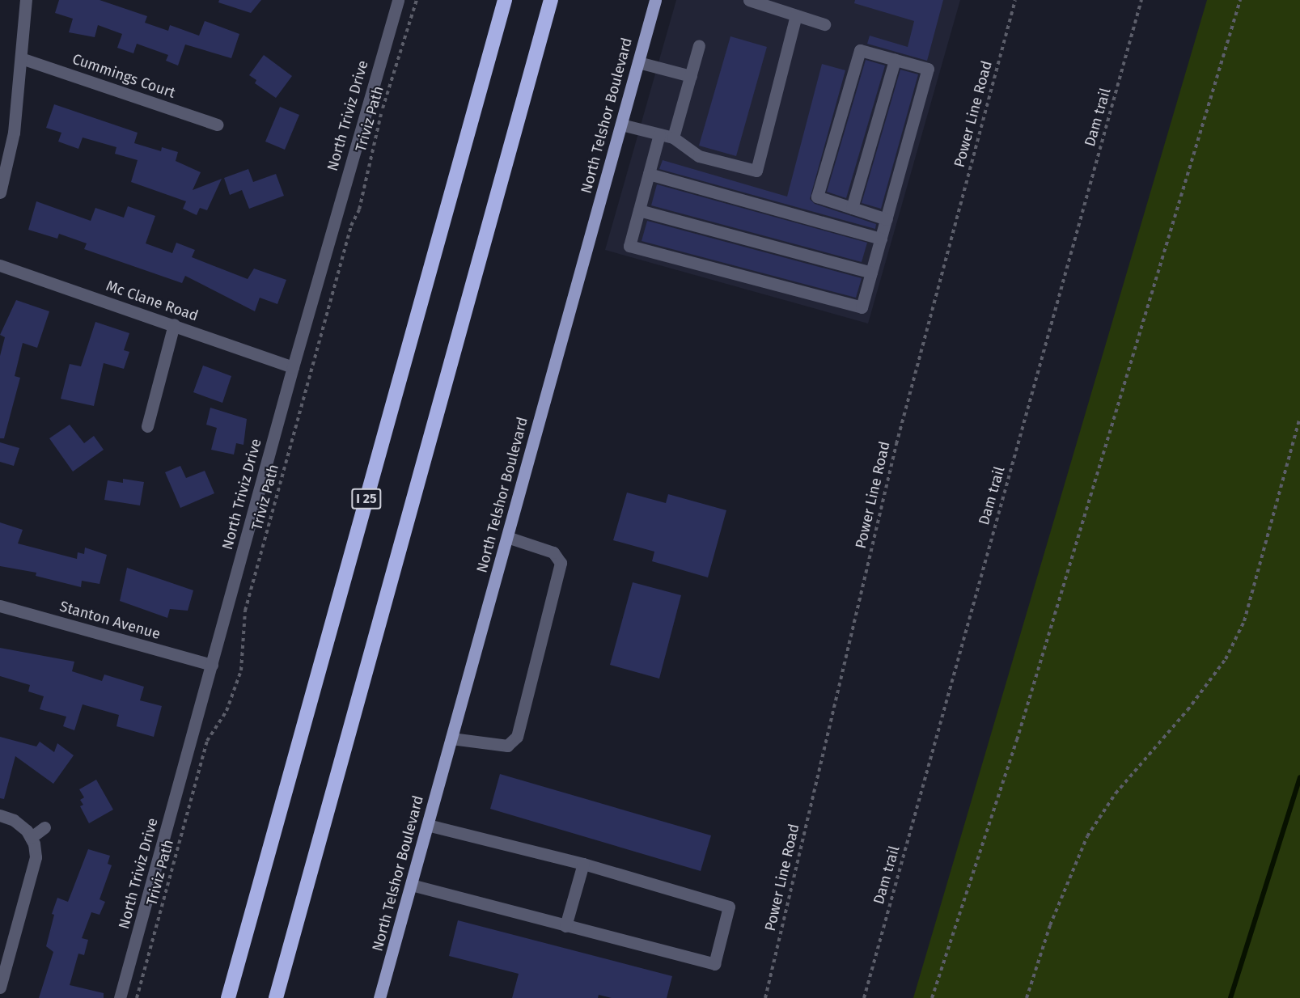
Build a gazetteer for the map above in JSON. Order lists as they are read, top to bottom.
{
  "streets": {
    "highway": ["I 25"],
    "main road": ["North Telshor Boulevard"],
    "street": [
      "Cummings Court",
      "North Triviz Drive",
      "Mc Clane Road",
      "Stanton Avenue"
    ],
    "path": ["Power Line Road", "Dam trail", "Triviz Path"]
  },
  "crossings": [
    ["North Triviz Drive", "Mc Clane Road"],
    ["North Triviz Drive", "Stanton Avenue"]
  ]
}
